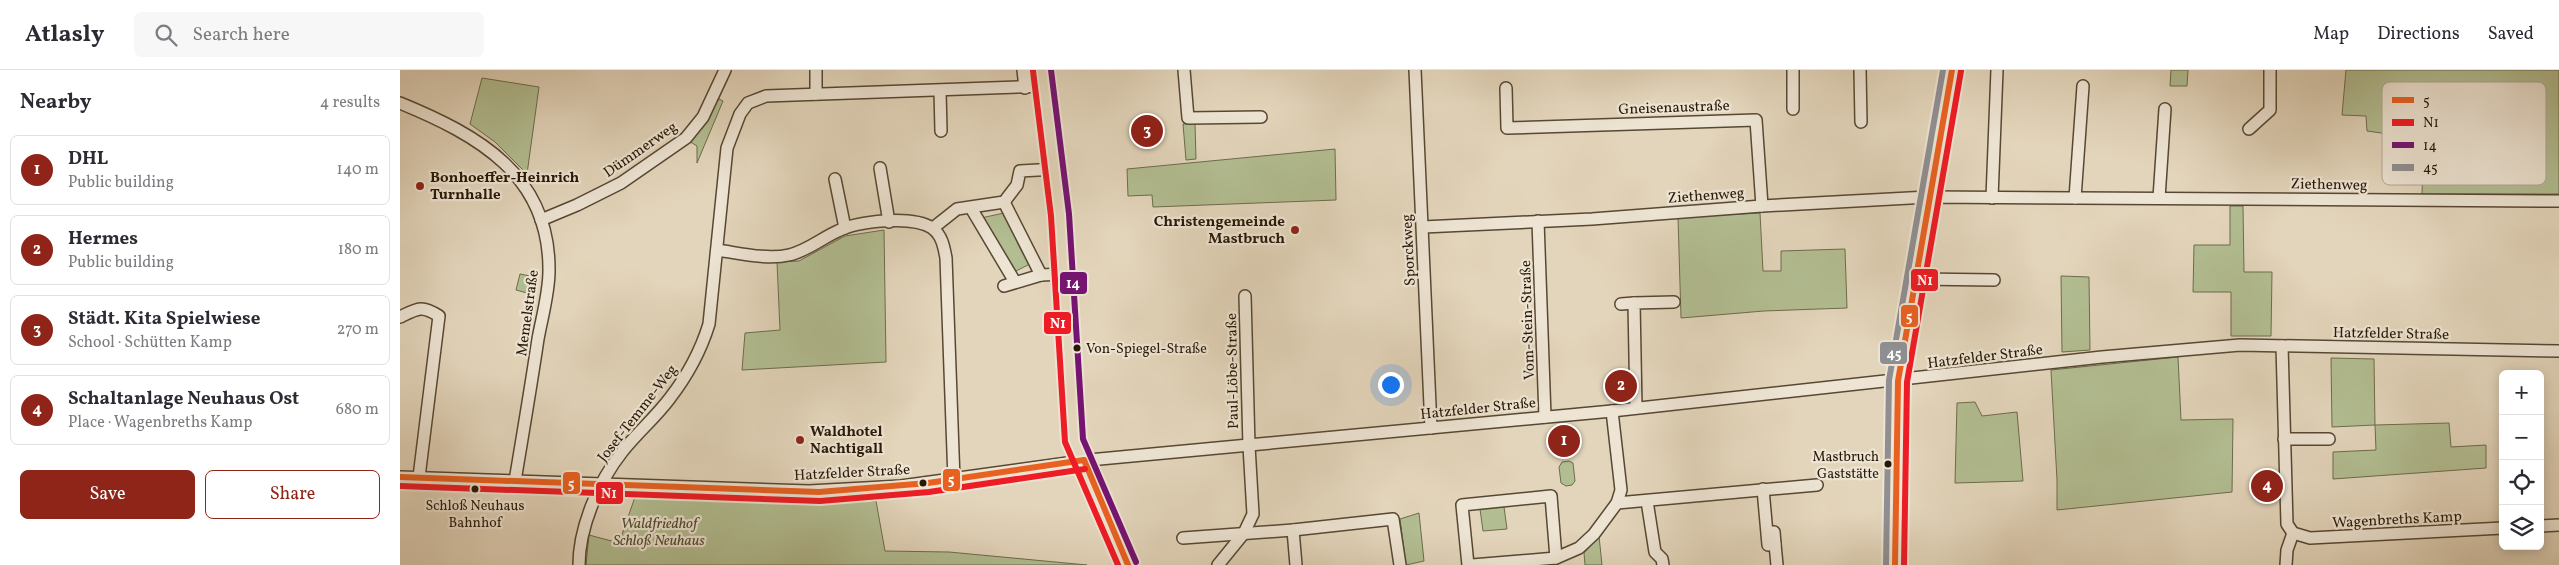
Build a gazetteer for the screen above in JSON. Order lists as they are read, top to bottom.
{
  "streets": {
    "street": [
      "Gneisenaustraße",
      "Dümmerweg",
      "Ziethenweg",
      "Sporckweg",
      "Memelstraße",
      "Vom-Stein-Straße",
      "Hatzfelder Straße",
      "Paul-Löbe-Straße",
      "Josef-Temme-Weg",
      "Wagenbreths Kamp"
    ]
  },
  "crossings": [
    ["Gneisenaustraße", "Ziethenweg"],
    ["Dümmerweg", "Memelstraße"],
    ["Ziethenweg", "Sporckweg"],
    ["Ziethenweg", "Vom-Stein-Straße"],
    ["Sporckweg", "Hatzfelder Straße"],
    ["Memelstraße", "Hatzfelder Straße"],
    ["Vom-Stein-Straße", "Hatzfelder Straße"],
    ["Hatzfelder Straße", "Paul-Löbe-Straße"],
    ["Hatzfelder Straße", "Josef-Temme-Weg"]
  ],
  "parks": ["Waldfriedhof Schloß Neuhaus"],
  "places": [
    "Bonhoeffer-Heinrich Turnhalle",
    "Christengemeinde Mastbruch",
    "Von-Spiegel-Straße",
    "Waldhotel Nachtigall",
    "Mastbruch Gaststätte",
    "Schloß Neuhaus Bahnhof"
  ],
  "lines": [
    "transit line 5",
    "transit line 14",
    "transit line 45",
    "transit line N1"
  ],
  "legend": [
    "5",
    "N1",
    "14",
    "45"
  ],
  "page": {
    "header": "Atlasly",
    "search": "Search here",
    "nav": ["Map", "Directions", "Saved"],
    "heading": ["Nearby", "4 results"],
    "pins": [
      "3",
      "2",
      "1",
      "4"
    ],
    "list": [
      {
        "mark": "1",
        "name": "DHL",
        "note": "Public building",
        "value": "140 m"
      },
      {
        "mark": "2",
        "name": "Hermes",
        "note": "Public building",
        "value": "180 m"
      },
      {
        "mark": "3",
        "name": "Städt. Kita Spielwiese",
        "note": "School · Schütten Kamp",
        "value": "270 m"
      },
      {
        "mark": "4",
        "name": "Schaltanlage Neuhaus Ost",
        "note": "Place · Wagenbreths Kamp",
        "value": "680 m"
      }
    ],
    "map_buttons": ["+", "−"],
    "buttons": ["Save", "Share"]
  }
}
